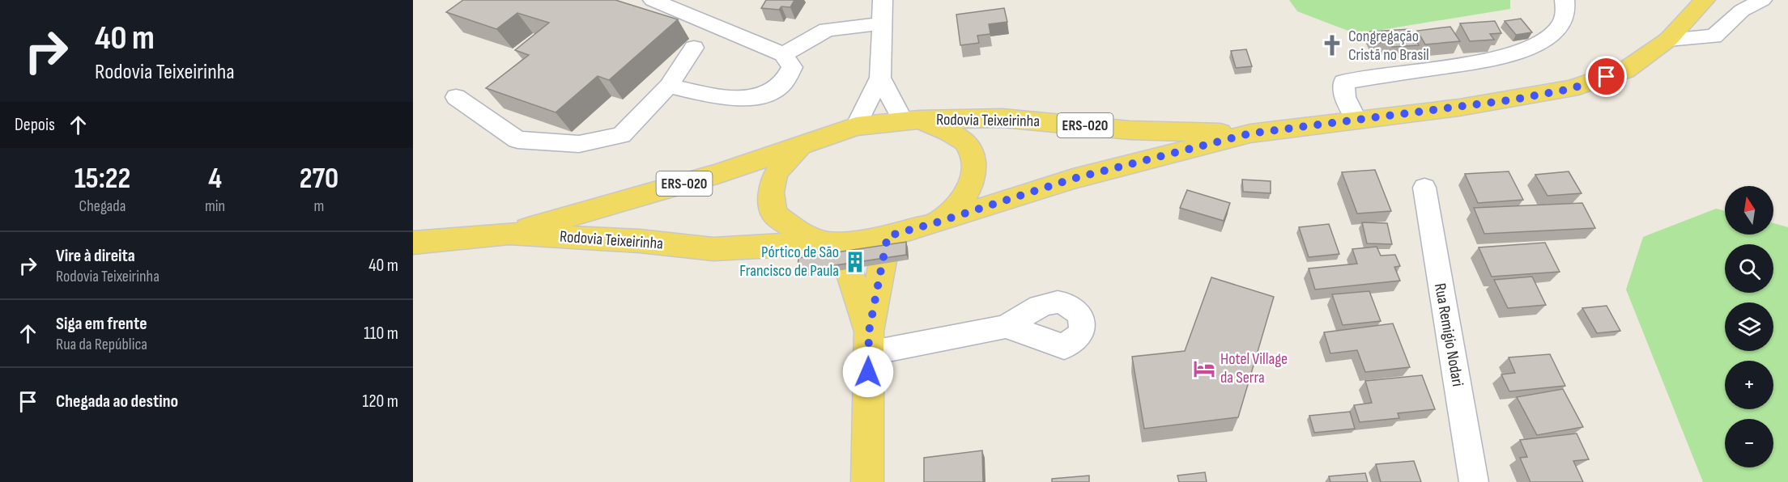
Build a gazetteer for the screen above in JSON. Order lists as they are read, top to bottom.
{
  "streets": {
    "main road": ["Rodovia Teixeirinha", "ERS-020"],
    "street": ["Rua Remigio Nodari"]
  },
  "crossings": [
    ["Rodovia Teixeirinha", "ERS-020"]
  ],
  "places": {
    "church": ["Congregação Cristã no Brasil"],
    "building": ["Pórtico de São Francisco de Paula"],
    "hotel": ["Hotel Village da Serra"]
  },
  "north": "top",
  "page": {
    "turn": ["40 m", "Rodovia Teixeirinha"],
    "then": "Depois",
    "eta": [
      "15:22",
      "Chegada",
      "4",
      "min",
      "270",
      "m"
    ],
    "map_buttons": ["+", "−"],
    "list": [
      {
        "name": "Vire à direita",
        "note": "Rodovia Teixeirinha",
        "value": "40 m"
      },
      {
        "name": "Siga em frente",
        "note": "Rua da República",
        "value": "110 m"
      },
      {
        "name": "Chegada ao destino",
        "value": "120 m"
      }
    ]
  }
}
